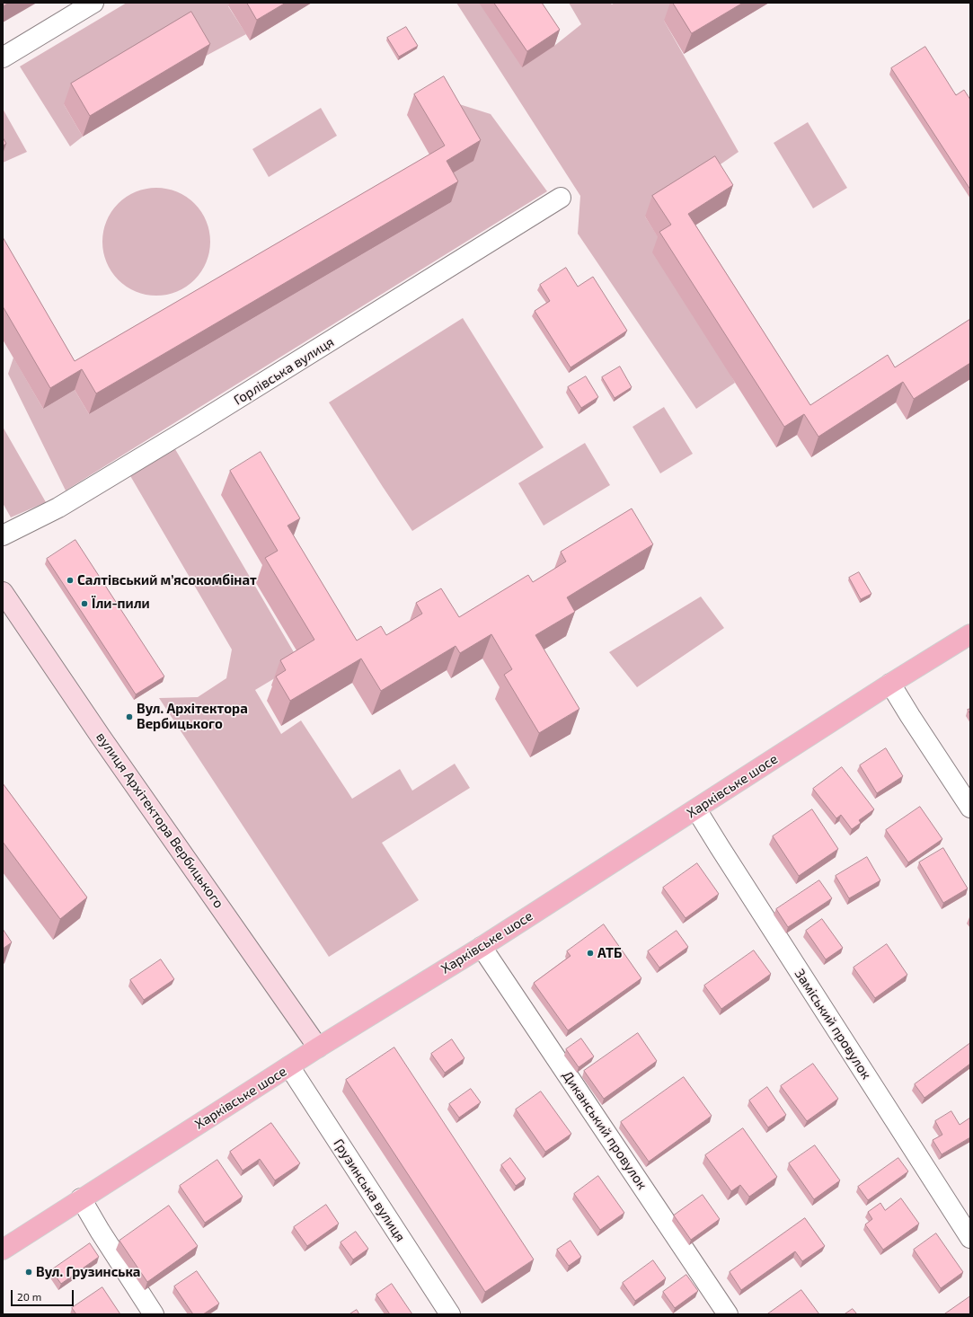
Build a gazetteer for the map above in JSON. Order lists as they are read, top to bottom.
{
  "streets": {
    "main road": ["Харківське шосе"],
    "street": [
      "Горлівська вулиця",
      "вулиця Архітектора Вербицького",
      "Заміський провулок",
      "Диканський провулок",
      "Грузинська вулиця"
    ]
  },
  "crossings": [
    ["Харківське шосе", "вулиця Архітектора Вербицького"],
    ["Харківське шосе", "Заміський провулок"],
    ["Харківське шосе", "Диканський провулок"],
    ["Харківське шосе", "Грузинська вулиця"]
  ],
  "places": [
    "Салтівський м’ясокомбінат",
    "Їли-пили",
    "Вул. Архітектора Вербицького",
    "АТБ",
    "Вул. Грузинська"
  ],
  "scale_bar": "20 m"
}
